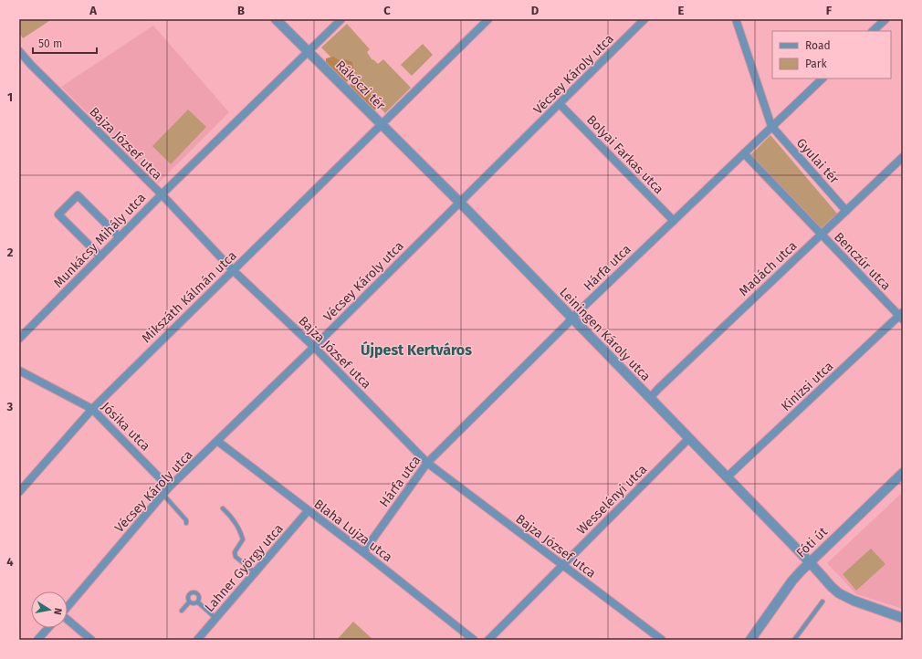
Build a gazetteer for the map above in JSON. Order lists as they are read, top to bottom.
{
  "streets": {
    "street": [
      "Vécsey Károly utca",
      "Rákóczi tér",
      "Bajza József utca",
      "Bolyai Farkas utca",
      "Gyulai tér",
      "Munkácsy Mihály utca",
      "Benczúr utca",
      "Hárfa utca",
      "Madách utca",
      "Mikszáth Kálmán utca",
      "Leiningen Károly utca",
      "Kinizsi utca",
      "Jósika utca",
      "Wesselényi utca",
      "Blaha Lujza utca",
      "Fóti út",
      "Lahner György utca"
    ]
  },
  "crossings": [
    ["Vécsey Károly utca", "Bajza József utca"],
    ["Vécsey Károly utca", "Bolyai Farkas utca"],
    ["Vécsey Károly utca", "Leiningen Károly utca"],
    ["Vécsey Károly utca", "Jósika utca"],
    ["Vécsey Károly utca", "Blaha Lujza utca"],
    ["Rákóczi tér", "Munkácsy Mihály utca"],
    ["Rákóczi tér", "Mikszáth Kálmán utca"],
    ["Rákóczi tér", "Leiningen Károly utca"],
    ["Bajza József utca", "Munkácsy Mihály utca"],
    ["Bajza József utca", "Hárfa utca"],
    ["Bajza József utca", "Mikszáth Kálmán utca"],
    ["Bajza József utca", "Wesselényi utca"],
    ["Bolyai Farkas utca", "Hárfa utca"],
    ["Gyulai tér", "Hárfa utca"],
    ["Gyulai tér", "Madách utca"],
    ["Benczúr utca", "Madách utca"],
    ["Benczúr utca", "Kinizsi utca"],
    ["Hárfa utca", "Leiningen Károly utca"],
    ["Hárfa utca", "Blaha Lujza utca"],
    ["Madách utca", "Leiningen Károly utca"],
    ["Mikszáth Kálmán utca", "Leiningen Károly utca"],
    ["Mikszáth Kálmán utca", "Jósika utca"],
    ["Leiningen Károly utca", "Kinizsi utca"],
    ["Leiningen Károly utca", "Wesselényi utca"],
    ["Leiningen Károly utca", "Fóti út"],
    ["Blaha Lujza utca", "Lahner György utca"]
  ],
  "districts": ["Újpest Kertváros"],
  "legend": ["Road", "Park"],
  "scale_bar": "50 m",
  "north": "right",
  "grid": {
    "columns": [
      "A",
      "B",
      "C",
      "D",
      "E",
      "F"
    ],
    "rows": [
      "1",
      "2",
      "3",
      "4"
    ]
  }
}
